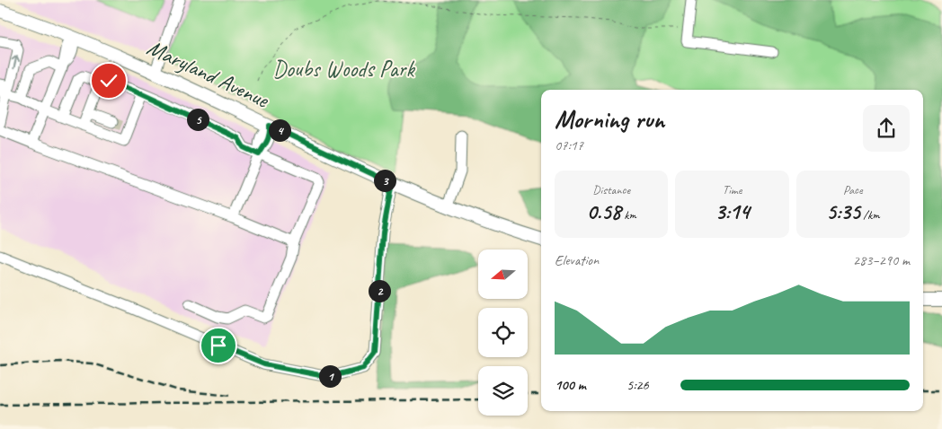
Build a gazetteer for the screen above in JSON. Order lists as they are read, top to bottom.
{
  "streets": {
    "main road": ["Maryland Avenue"]
  },
  "parks": ["Doubs Woods Park"],
  "north": "left",
  "page": {
    "heading": ["Morning run", "07:17"],
    "pins": [
      "5",
      "4",
      "3",
      "2",
      "1"
    ],
    "stats": [
      ["Distance", "0.58 km"],
      ["Time", "3:14"],
      ["Pace", "5:35 /km"]
    ],
    "chart": ["Elevation", "283–290 m"],
    "list": [
      {
        "name": "100 m",
        "note": "5:26"
      }
    ]
  }
}
